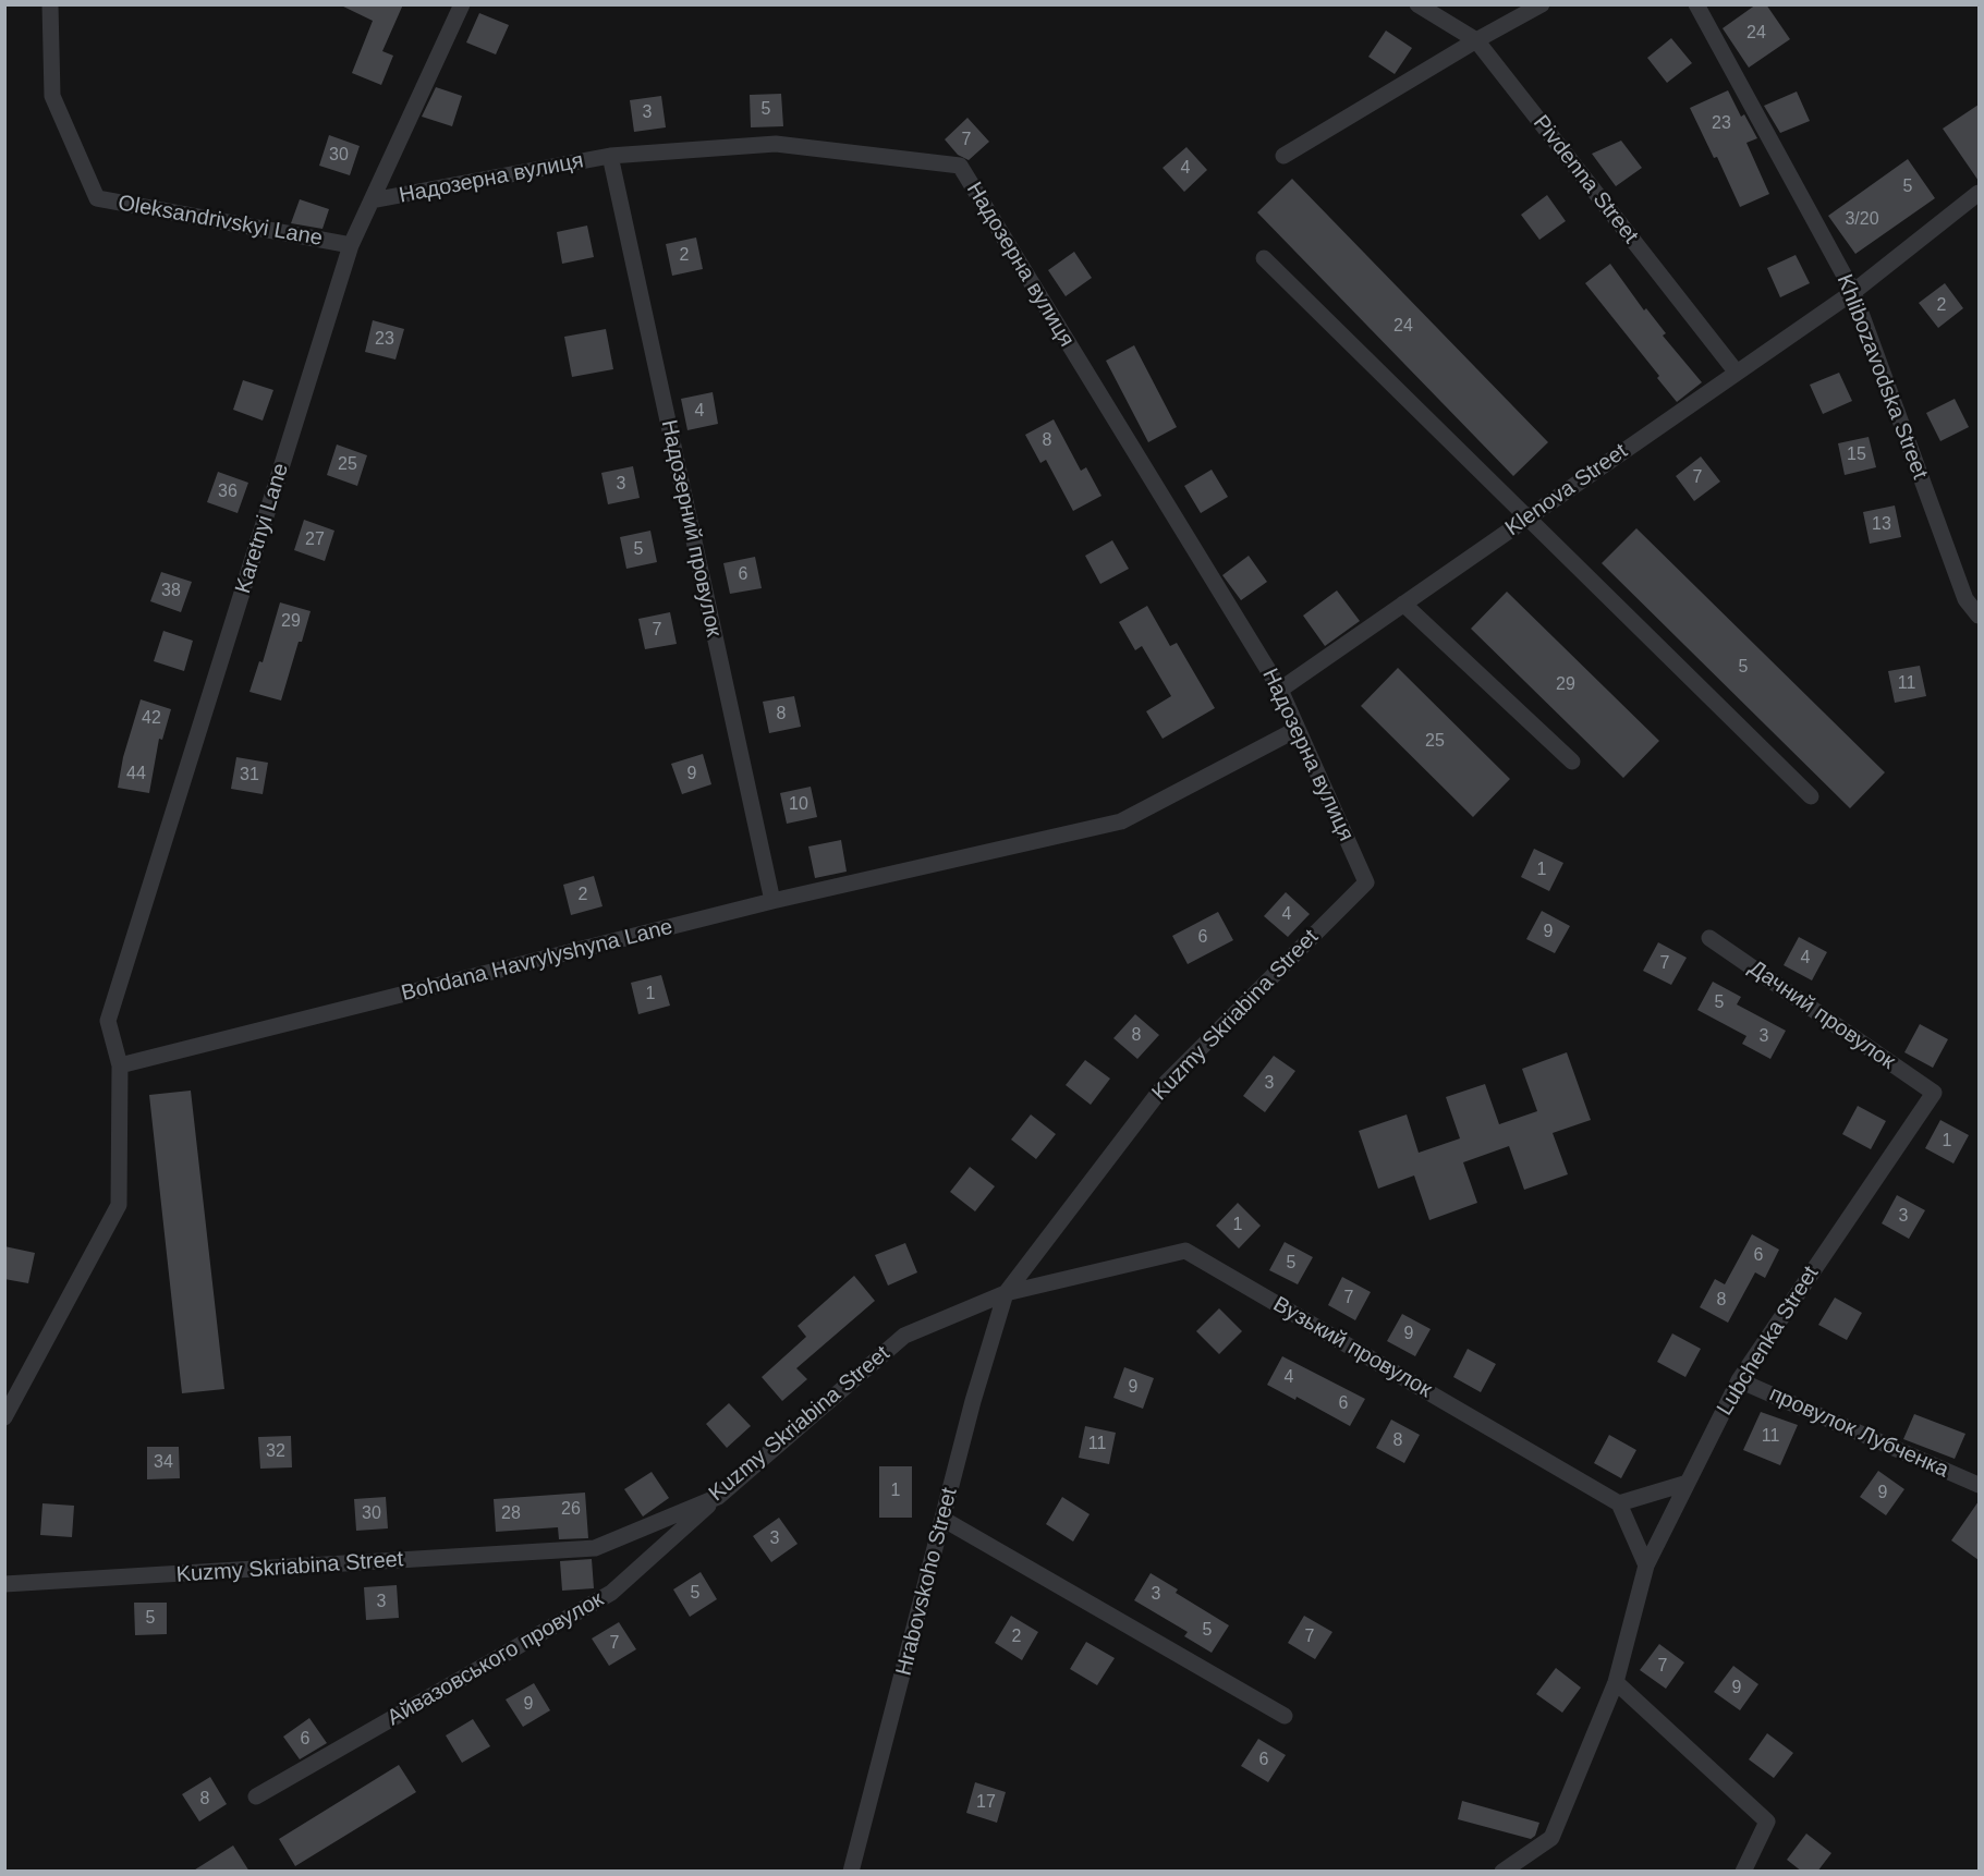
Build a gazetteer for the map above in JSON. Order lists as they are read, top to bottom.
{
  "streets": {
    "street": [
      "Надозерна вулиця",
      "Pivdenna Street",
      "Oleksandrivskyi Lane",
      "Khlibozavodska Street",
      "Klenova Street",
      "Karetnyi Lane",
      "Надозерний провулок",
      "Bohdana Havrylyshyna Lane",
      "Kuzmy Skriabina Street",
      "Дачний провулок",
      "Lubchenka Street",
      "Вузький провулок",
      "провулок Лубченка",
      "Hrabovskoho Street",
      "Айвазовського провулок"
    ]
  },
  "crossings": [
    ["Надозерна вулиця", "Klenova Street"],
    ["Надозерна вулиця", "Karetnyi Lane"],
    ["Надозерна вулиця", "Надозерний провулок"],
    ["Надозерна вулиця", "Bohdana Havrylyshyna Lane"],
    ["Надозерна вулиця", "Kuzmy Skriabina Street"],
    ["Pivdenna Street", "Klenova Street"],
    ["Oleksandrivskyi Lane", "Karetnyi Lane"],
    ["Khlibozavodska Street", "Klenova Street"],
    ["Karetnyi Lane", "Bohdana Havrylyshyna Lane"],
    ["Надозерний провулок", "Bohdana Havrylyshyna Lane"],
    ["Kuzmy Skriabina Street", "Вузький провулок"],
    ["Kuzmy Skriabina Street", "Hrabovskoho Street"],
    ["Kuzmy Skriabina Street", "Айвазовського провулок"],
    ["Дачний провулок", "Lubchenka Street"],
    ["Lubchenka Street", "провулок Лубченка"],
    ["Вузький провулок", "Hrabovskoho Street"]
  ],
  "house_numbers": [
    "24",
    "5",
    "3",
    "23",
    "7",
    "30",
    "4",
    "5",
    "3/20",
    "2",
    "2",
    "24",
    "23",
    "4",
    "8",
    "15",
    "25",
    "7",
    "3",
    "36",
    "13",
    "27",
    "5",
    "6",
    "38",
    "29",
    "7",
    "5",
    "11",
    "29",
    "8",
    "42",
    "25",
    "44",
    "9",
    "31",
    "10",
    "1",
    "2",
    "4",
    "9",
    "6",
    "4",
    "7",
    "1",
    "5",
    "8",
    "3",
    "3",
    "1",
    "3",
    "1",
    "6",
    "5",
    "7",
    "8",
    "9",
    "4",
    "9",
    "6",
    "11",
    "8",
    "11",
    "32",
    "34",
    "1",
    "9",
    "26",
    "30",
    "28",
    "3",
    "5",
    "3",
    "3",
    "5",
    "5",
    "2",
    "7",
    "7",
    "7",
    "9",
    "9",
    "6",
    "6",
    "8",
    "17"
  ]
}
